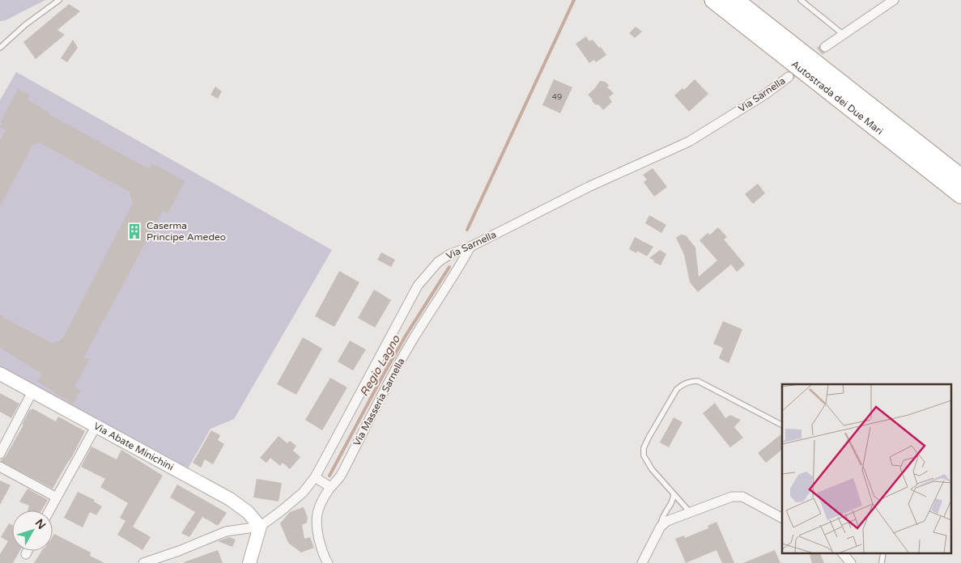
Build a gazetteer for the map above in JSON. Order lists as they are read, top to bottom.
{
  "streets": {
    "highway": ["Autostrada dei Due Mari"],
    "street": ["Via Sarnella", "Via Masseria Sarnella", "Via Abate Minichini"]
  },
  "crossings": [
    ["Via Sarnella", "Via Masseria Sarnella"],
    ["Via Sarnella", "Via Abate Minichini"]
  ],
  "water": ["Regio Lagno"],
  "places": {
    "building": ["Caserma Principe Amedeo"]
  },
  "house_numbers": ["49"],
  "north": "top right"
}
